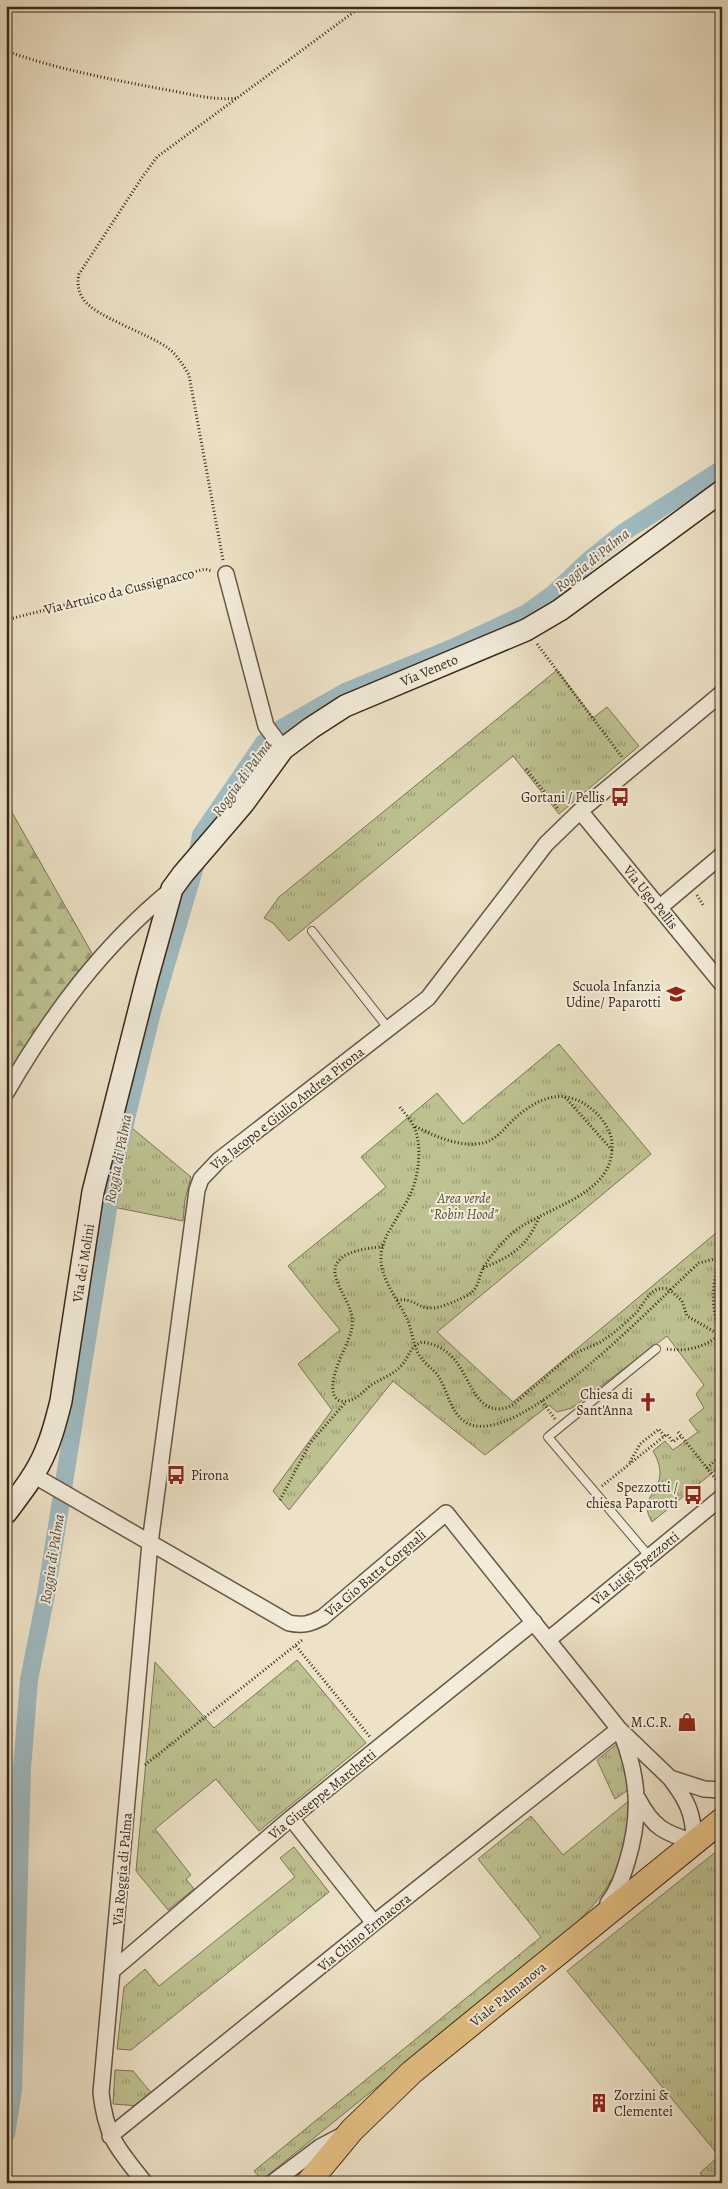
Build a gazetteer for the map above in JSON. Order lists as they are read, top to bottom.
{
  "streets": {
    "main road": ["Viale Palmanova"],
    "street": [
      "Via Veneto",
      "Via Ugo Pellis",
      "Via Jacopo e Giulio Andrea Pirona",
      "Via dei Molini",
      "Via Luigi Spezzotti",
      "Via Gio Batta Corgnali",
      "Via Giuseppe Marchetti",
      "Via Roggia di Palma",
      "Via Chino Ermacora"
    ],
    "path": ["Via Artuico da Cussignacco"]
  },
  "crossings": [
    ["Via Veneto", "Via dei Molini"],
    ["Via Ugo Pellis", "Via Jacopo e Giulio Andrea Pirona"],
    ["Via Jacopo e Giulio Andrea Pirona", "Via Gio Batta Corgnali"],
    ["Via Jacopo e Giulio Andrea Pirona", "Via Roggia di Palma"],
    ["Via dei Molini", "Via Gio Batta Corgnali"],
    ["Via Luigi Spezzotti", "Via Gio Batta Corgnali"],
    ["Via Gio Batta Corgnali", "Via Giuseppe Marchetti"],
    ["Via Gio Batta Corgnali", "Via Roggia di Palma"],
    ["Via Gio Batta Corgnali", "Via Chino Ermacora"],
    ["Via Gio Batta Corgnali", "Viale Palmanova"],
    ["Via Giuseppe Marchetti", "Via Roggia di Palma"],
    ["Via Roggia di Palma", "Via Chino Ermacora"]
  ],
  "water": ["Roggia di Palma"],
  "parks": ["Area verde \"Robin Hood\""],
  "places": {
    "bus stop": ["Gortani / Pellis", "Pirona", "Spezzotti / chiesa Paparotti"],
    "school or university": ["Scuola Infanzia Udine/ Paparotti"],
    "church": ["Chiesa di Sant'Anna"],
    "shop": ["M.C.R."],
    "building": ["Zorzini & Clementei"]
  }
}
